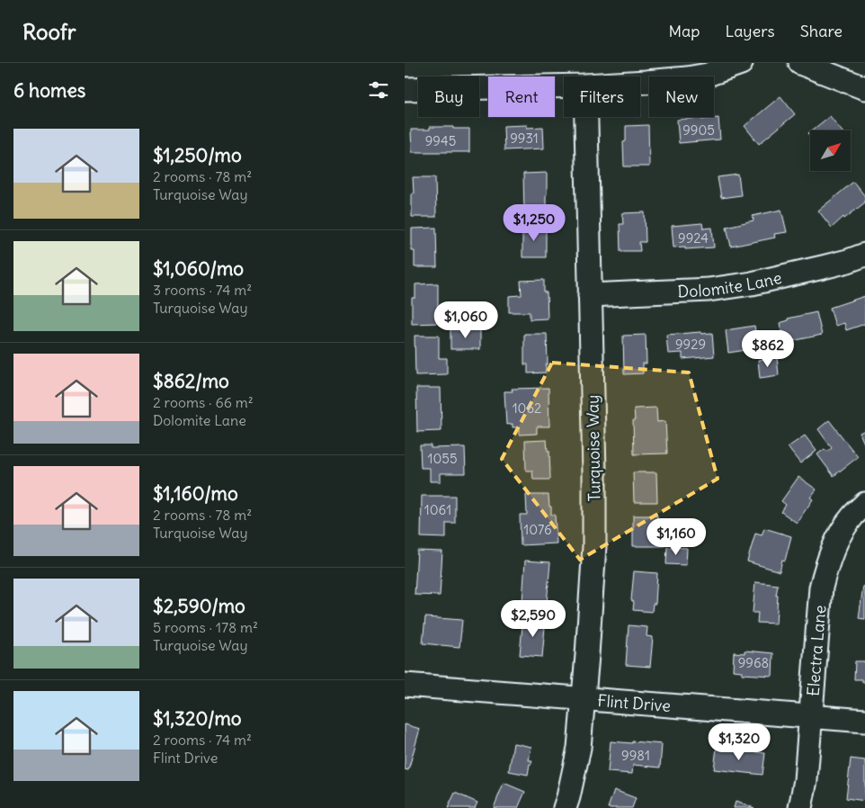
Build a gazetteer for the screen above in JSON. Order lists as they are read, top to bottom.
{
  "streets": {
    "street": [
      "Dolomite Lane",
      "Turquoise Way",
      "Electra Lane",
      "Flint Drive"
    ]
  },
  "crossings": [
    ["Dolomite Lane", "Turquoise Way"],
    ["Turquoise Way", "Flint Drive"],
    ["Electra Lane", "Flint Drive"]
  ],
  "house_numbers": [
    "9905",
    "9931",
    "9945",
    "9924",
    "9929",
    "1062",
    "1055",
    "1061",
    "1076",
    "9968",
    "9981"
  ],
  "north": "top right",
  "page": {
    "header": "Roofr",
    "nav": ["Map", "Layers", "Share"],
    "heading": "6 homes",
    "chip": [
      "Buy",
      "Rent",
      "Filters",
      "New"
    ],
    "list": [
      {
        "name": "$1,250/mo",
        "note": "2 rooms · 78 m² · Turquoise Way"
      },
      {
        "name": "$1,060/mo",
        "note": "3 rooms · 74 m² · Turquoise Way"
      },
      {
        "name": "$862/mo",
        "note": "2 rooms · 66 m² · Dolomite Lane"
      },
      {
        "name": "$1,160/mo",
        "note": "2 rooms · 78 m² · Turquoise Way"
      },
      {
        "name": "$2,590/mo",
        "note": "5 rooms · 178 m² · Turquoise Way"
      },
      {
        "name": "$1,320/mo",
        "note": "2 rooms · 74 m² · Flint Drive"
      }
    ],
    "price": [
      "$1,250",
      "$1,060",
      "$862",
      "$1,160",
      "$2,590",
      "$1,320"
    ]
  }
}
